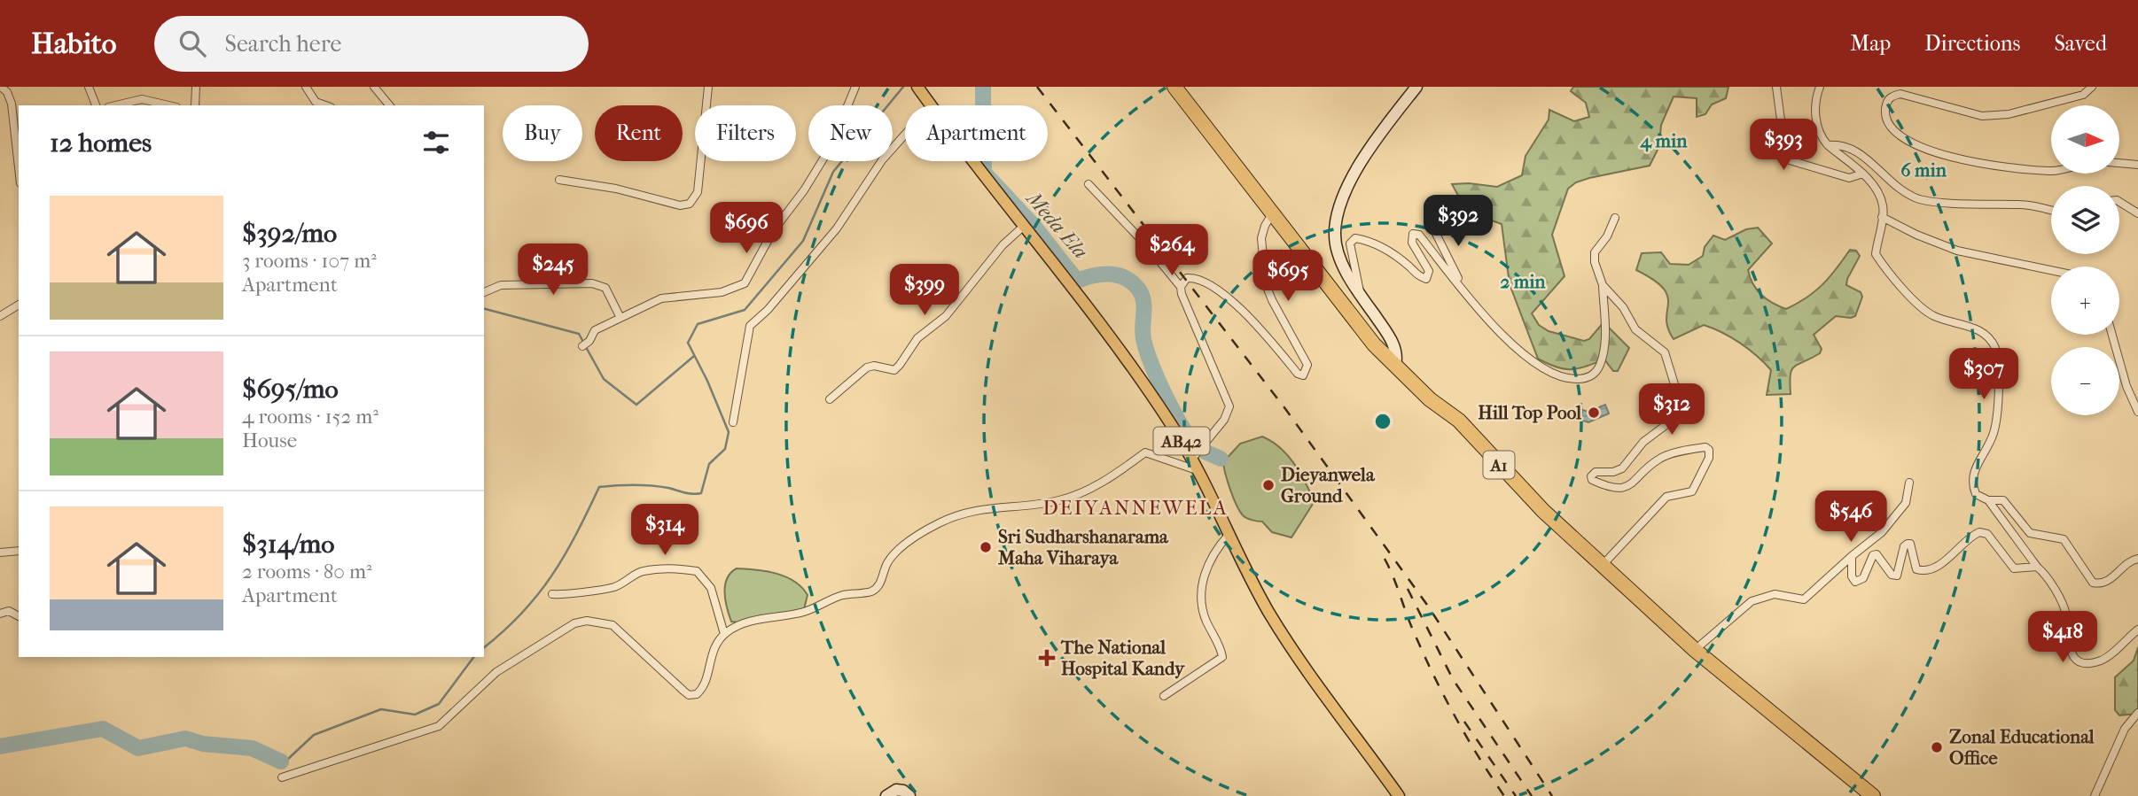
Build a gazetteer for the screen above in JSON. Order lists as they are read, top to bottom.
{
  "streets": {
    "highway": ["A1"],
    "main road": ["AB42"]
  },
  "districts": ["DEIYANNEWELA"],
  "water": ["Meda Ela"],
  "places": {
    "other": [
      "Hill Top Pool",
      "Dieyanwela Ground",
      "Sri Sudharshanarama Maha Viharaya",
      "Zonal Educational Office"
    ],
    "health": ["The National Hospital Kandy"]
  },
  "north": "right",
  "page": {
    "header": "Habito",
    "search": "Search here",
    "nav": ["Map", "Directions", "Saved"],
    "map_buttons": ["+", "−"],
    "chip": [
      "Buy",
      "Rent",
      "Filters",
      "New",
      "Apartment"
    ],
    "heading": "12 homes",
    "price": [
      "$393",
      "$392",
      "$696",
      "$264",
      "$245",
      "$695",
      "$399",
      "$307",
      "$312",
      "$546",
      "$314",
      "$418"
    ],
    "list": [
      {
        "name": "$392/mo",
        "note": "3 rooms · 107 m² · Apartment"
      },
      {
        "name": "$695/mo",
        "note": "4 rooms · 152 m² · House"
      },
      {
        "name": "$314/mo",
        "note": "2 rooms · 80 m² · Apartment"
      }
    ]
  },
  "rings": ["4 min", "6 min", "2 min"]
}
